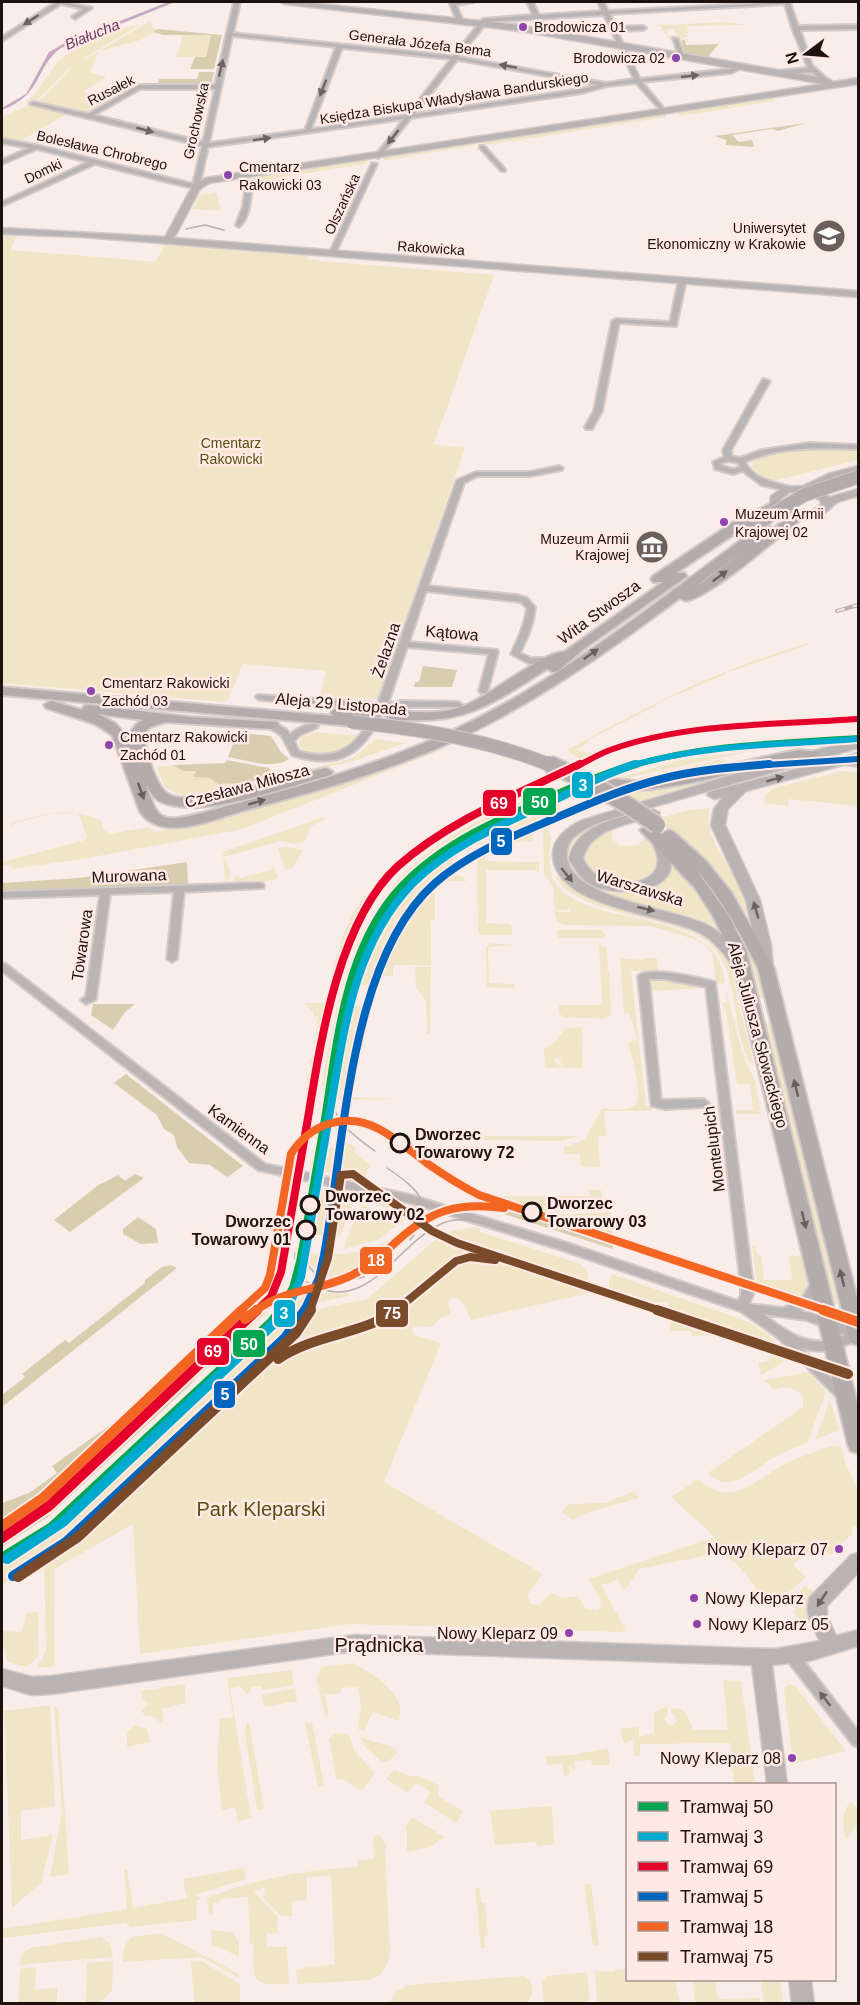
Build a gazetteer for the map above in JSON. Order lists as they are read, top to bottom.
{
  "streets": {
    "main road": [
      "Wita Stwosza",
      "Aleja 29 Listopada",
      "Czesława Miłosza",
      "Aleja Juliusza Słowackiego"
    ],
    "street": [
      "Generała Józefa Bema",
      "Rusałek",
      "Księdza Biskupa Władysława Bandurskiego",
      "Grochowska",
      "Bolesława Chrobrego",
      "Domki",
      "Olszańska",
      "Rakowicka",
      "Kątowa",
      "Żelazna",
      "Murowana",
      "Warszawska",
      "Towarowa",
      "Kamienna",
      "Montelupich",
      "Prądnicka"
    ]
  },
  "crossings": [
    ["Generała Józefa Bema", "Księdza Biskupa Władysława Bandurskiego"],
    ["Generała Józefa Bema", "Grochowska"],
    ["Generała Józefa Bema", "Olszańska"],
    ["Rusałek", "Grochowska"],
    ["Księdza Biskupa Władysława Bandurskiego", "Grochowska"],
    ["Księdza Biskupa Władysława Bandurskiego", "Olszańska"],
    ["Grochowska", "Bolesława Chrobrego"],
    ["Grochowska", "Rakowicka"],
    ["Bolesława Chrobrego", "Domki"],
    ["Olszańska", "Rakowicka"],
    ["Wita Stwosza", "Czesława Miłosza"],
    ["Kątowa", "Żelazna"],
    ["Żelazna", "Aleja 29 Listopada"],
    ["Żelazna", "Aleja Juliusza Słowackiego"],
    ["Aleja 29 Listopada", "Warszawska"],
    ["Aleja 29 Listopada", "Aleja Juliusza Słowackiego"],
    ["Murowana", "Towarowa"],
    ["Warszawska", "Aleja Juliusza Słowackiego"],
    ["Aleja Juliusza Słowackiego", "Kamienna"],
    ["Kamienna", "Montelupich"]
  ],
  "water": ["Białucha"],
  "parks": ["Cmentarz Rakowicki", "Park Kleparski"],
  "places": {
    "other": [
      "Brodowicza 01",
      "Brodowicza 02",
      "Cmentarz Rakowicki 03",
      "Muzeum Armii Krajowej 02",
      "Cmentarz Rakowicki Zachód 03",
      "Cmentarz Rakowicki Zachód 01",
      "Dworzec Towarowy 72",
      "Dworzec Towarowy 02",
      "Dworzec Towarowy 03",
      "Dworzec Towarowy 01",
      "Nowy Kleparz 07",
      "Nowy Kleparz",
      "Nowy Kleparz 05",
      "Nowy Kleparz 09",
      "Nowy Kleparz 08"
    ],
    "school or university": ["Uniwersytet Ekonomiczny w Krakowie"],
    "museum": ["Muzeum Armii Krajowej"]
  },
  "lines": [
    "tram line 69",
    "tram line 50",
    "tram line 3",
    "tram line 5",
    "tram line 18",
    "tram line 75"
  ],
  "legend": [
    "Tramwaj 50",
    "Tramwaj 3",
    "Tramwaj 69",
    "Tramwaj 5",
    "Tramwaj 18",
    "Tramwaj 75"
  ],
  "north": "left"
}
